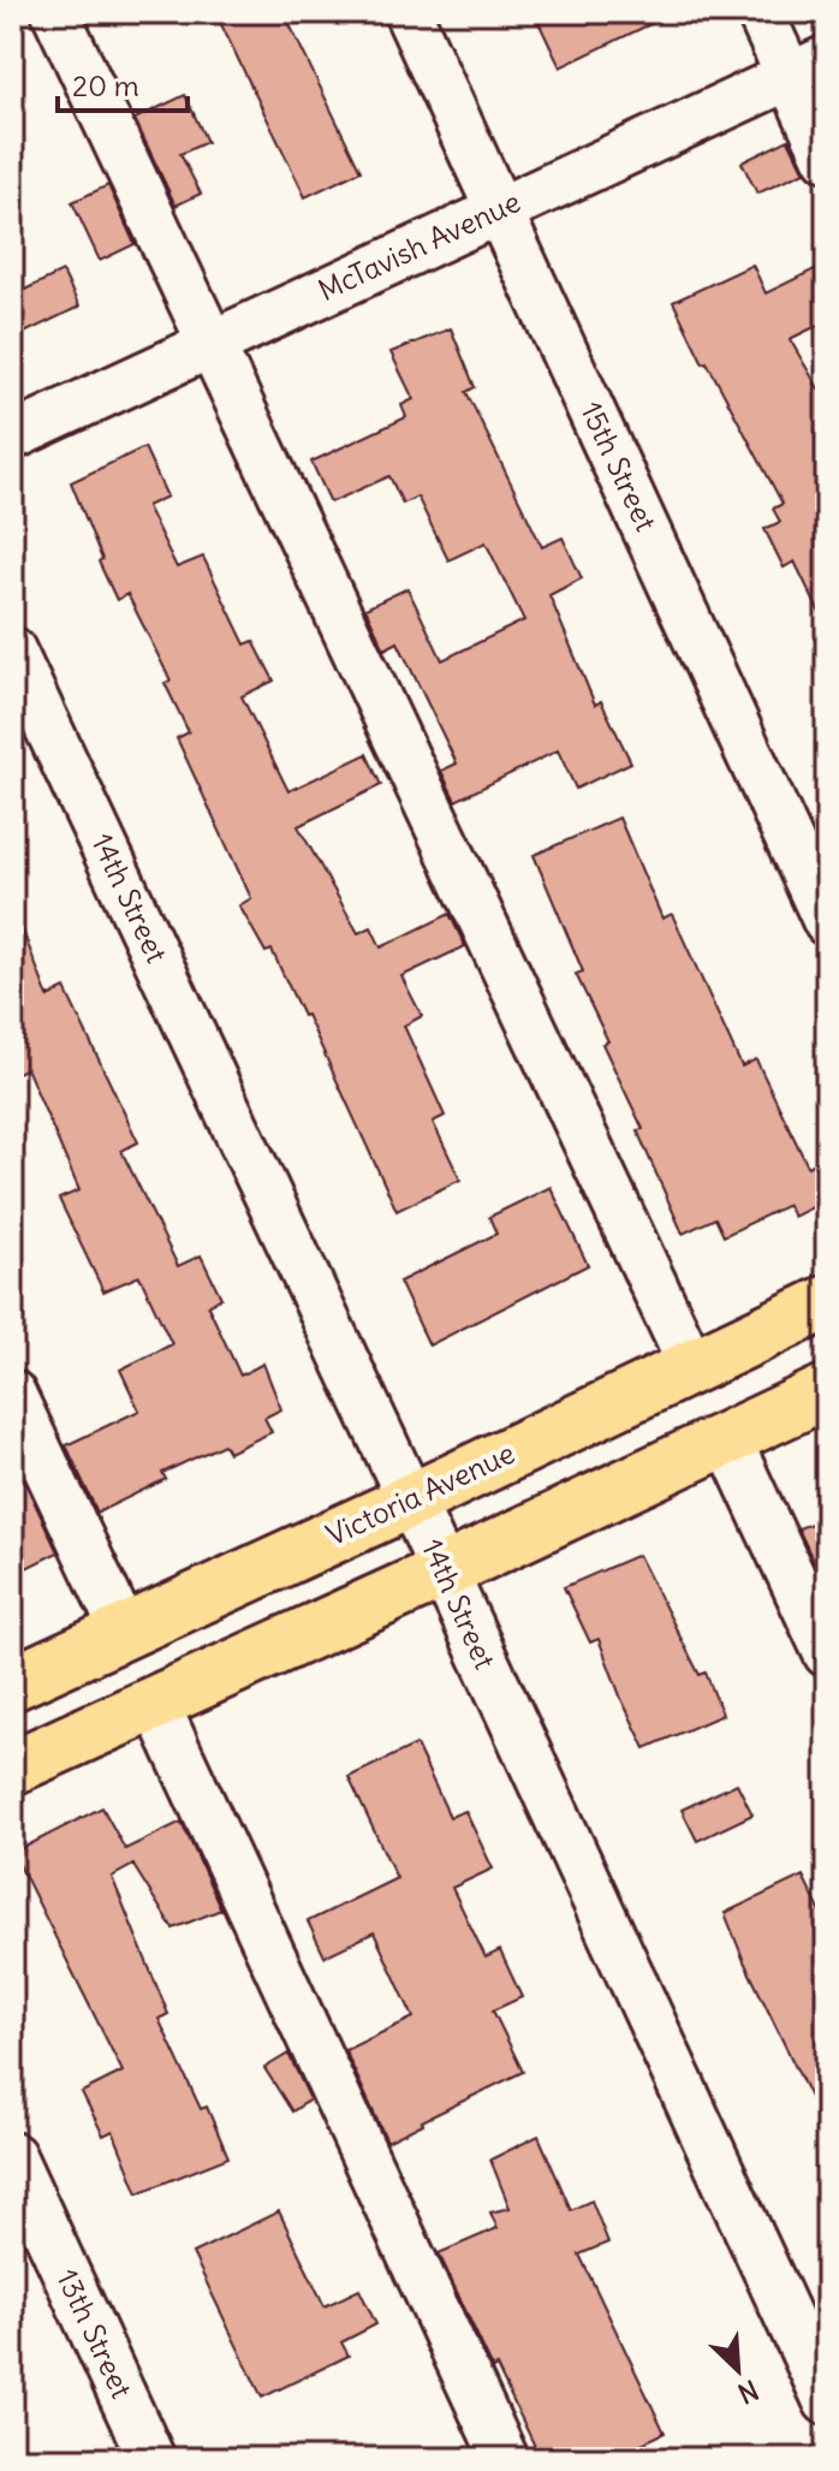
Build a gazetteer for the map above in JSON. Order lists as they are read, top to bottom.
{
  "streets": {
    "main road": ["Victoria Avenue"],
    "street": [
      "McTavish Avenue",
      "15th Street",
      "14th Street",
      "13th Street"
    ]
  },
  "crossings": [
    ["McTavish Avenue", "15th Street"],
    ["14th Street", "Victoria Avenue"]
  ],
  "scale_bar": "20 m",
  "north": "bottom right"
}
